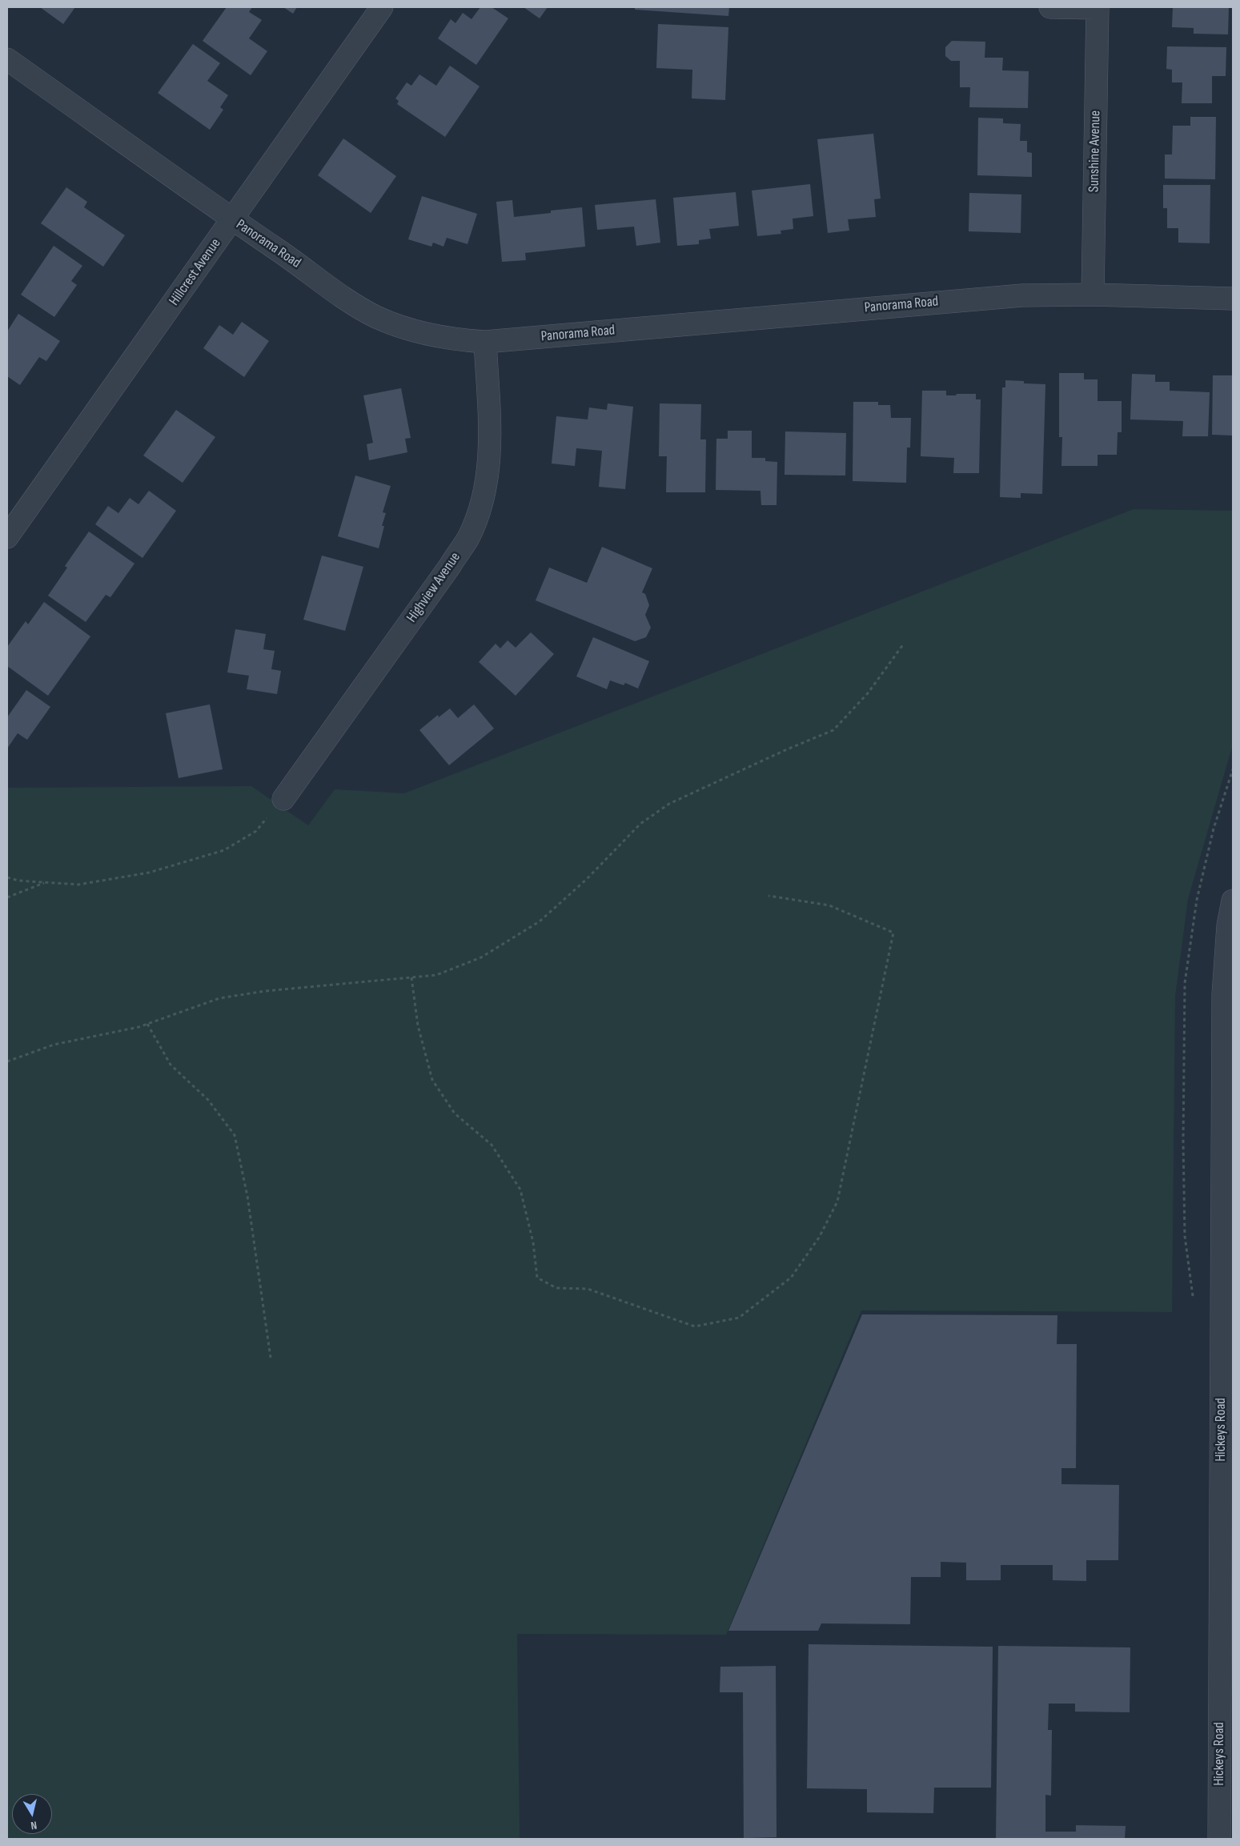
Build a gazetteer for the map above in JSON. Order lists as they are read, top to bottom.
{
  "streets": {
    "street": [
      "Sunshine Avenue",
      "Panorama Road",
      "Hillcrest Avenue",
      "Highview Avenue",
      "Hickeys Road"
    ]
  },
  "crossings": [
    ["Sunshine Avenue", "Panorama Road"],
    ["Panorama Road", "Hillcrest Avenue"],
    ["Panorama Road", "Highview Avenue"]
  ],
  "north": "bottom"
}
